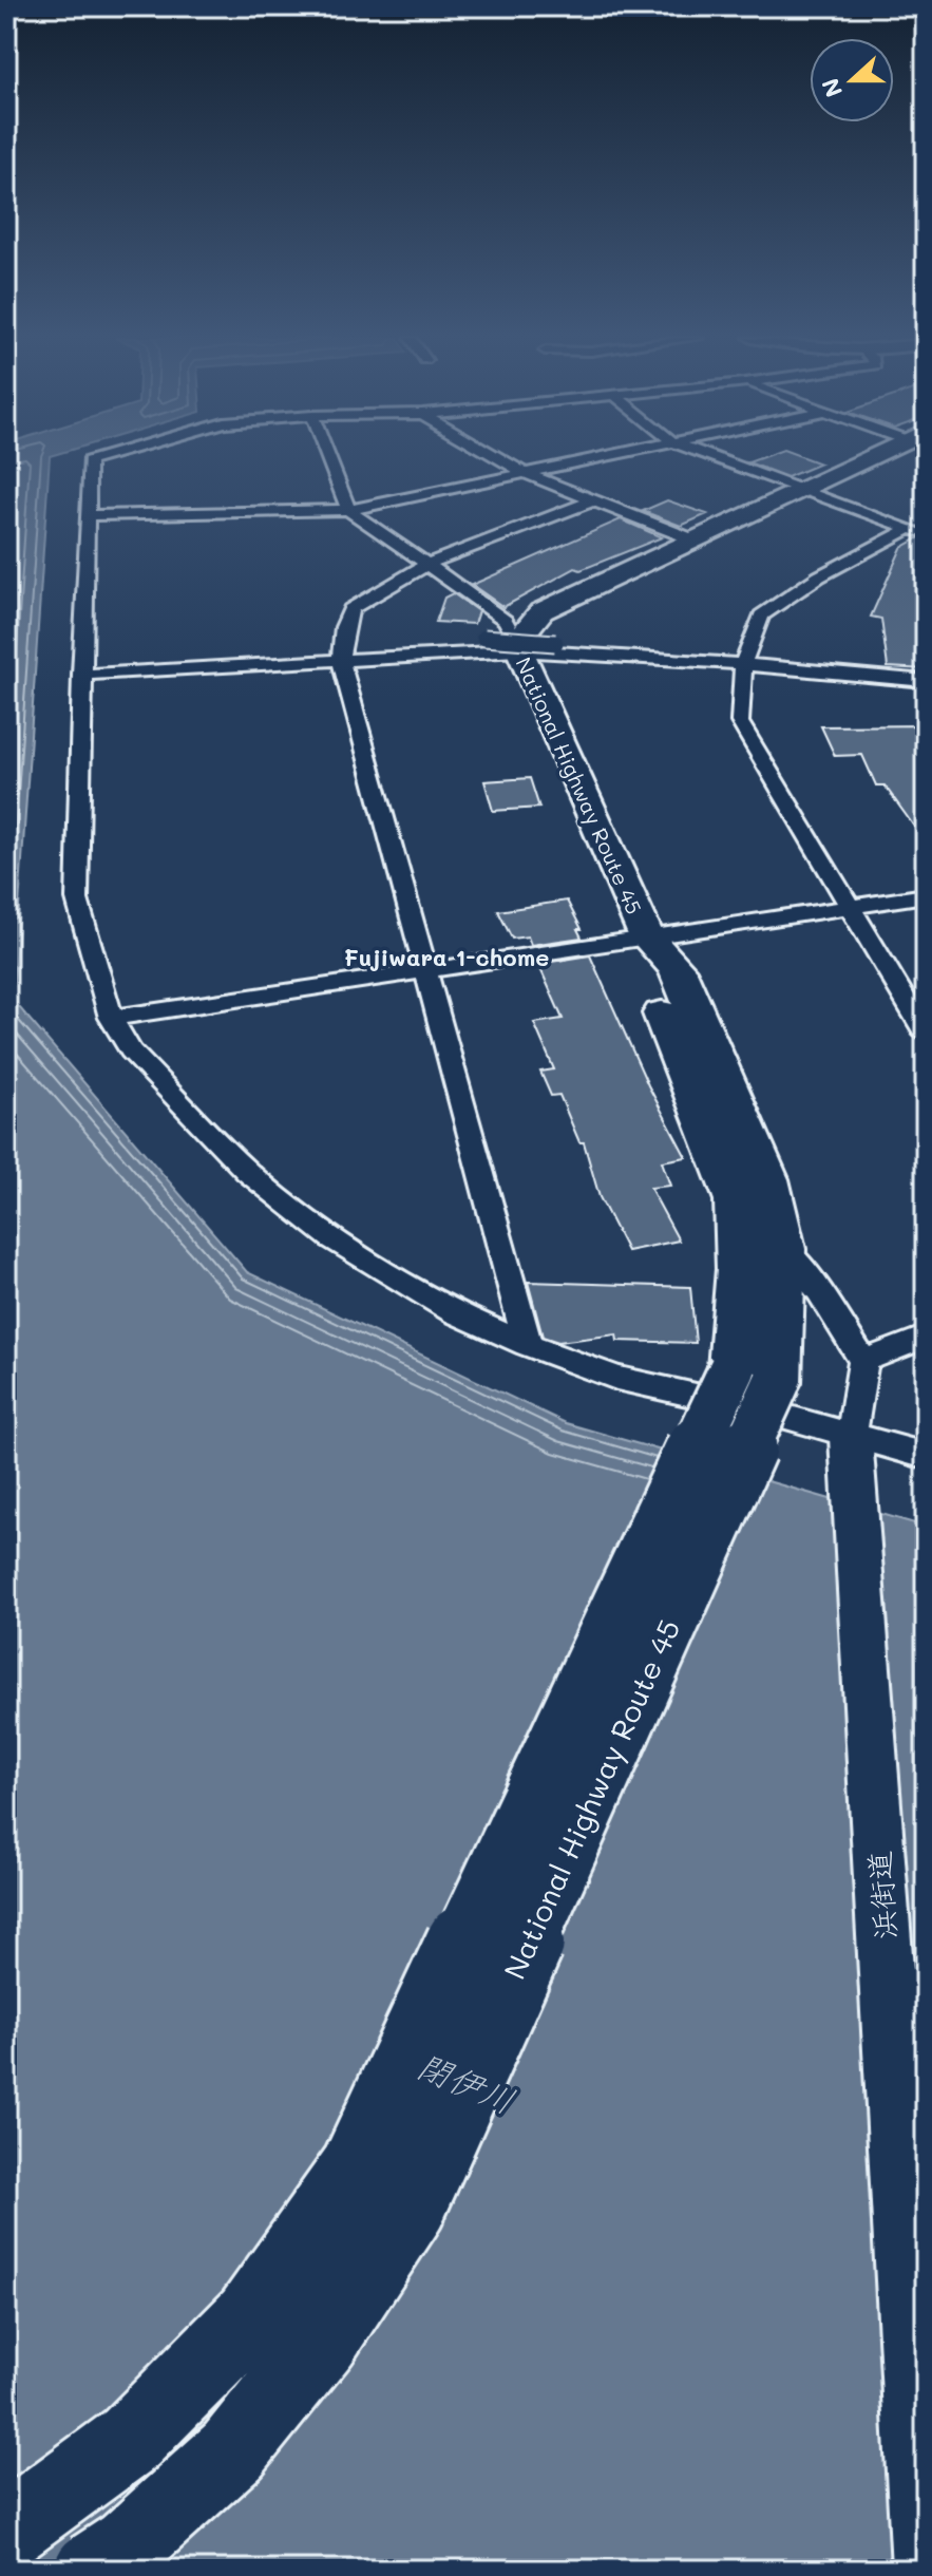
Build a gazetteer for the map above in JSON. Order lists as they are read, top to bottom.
{
  "streets": {
    "highway": ["National Highway Route 45"],
    "street": ["浜街道"]
  },
  "districts": ["Fujiwara 1-chome"],
  "water": ["閉伊川"],
  "north": "left"
}
